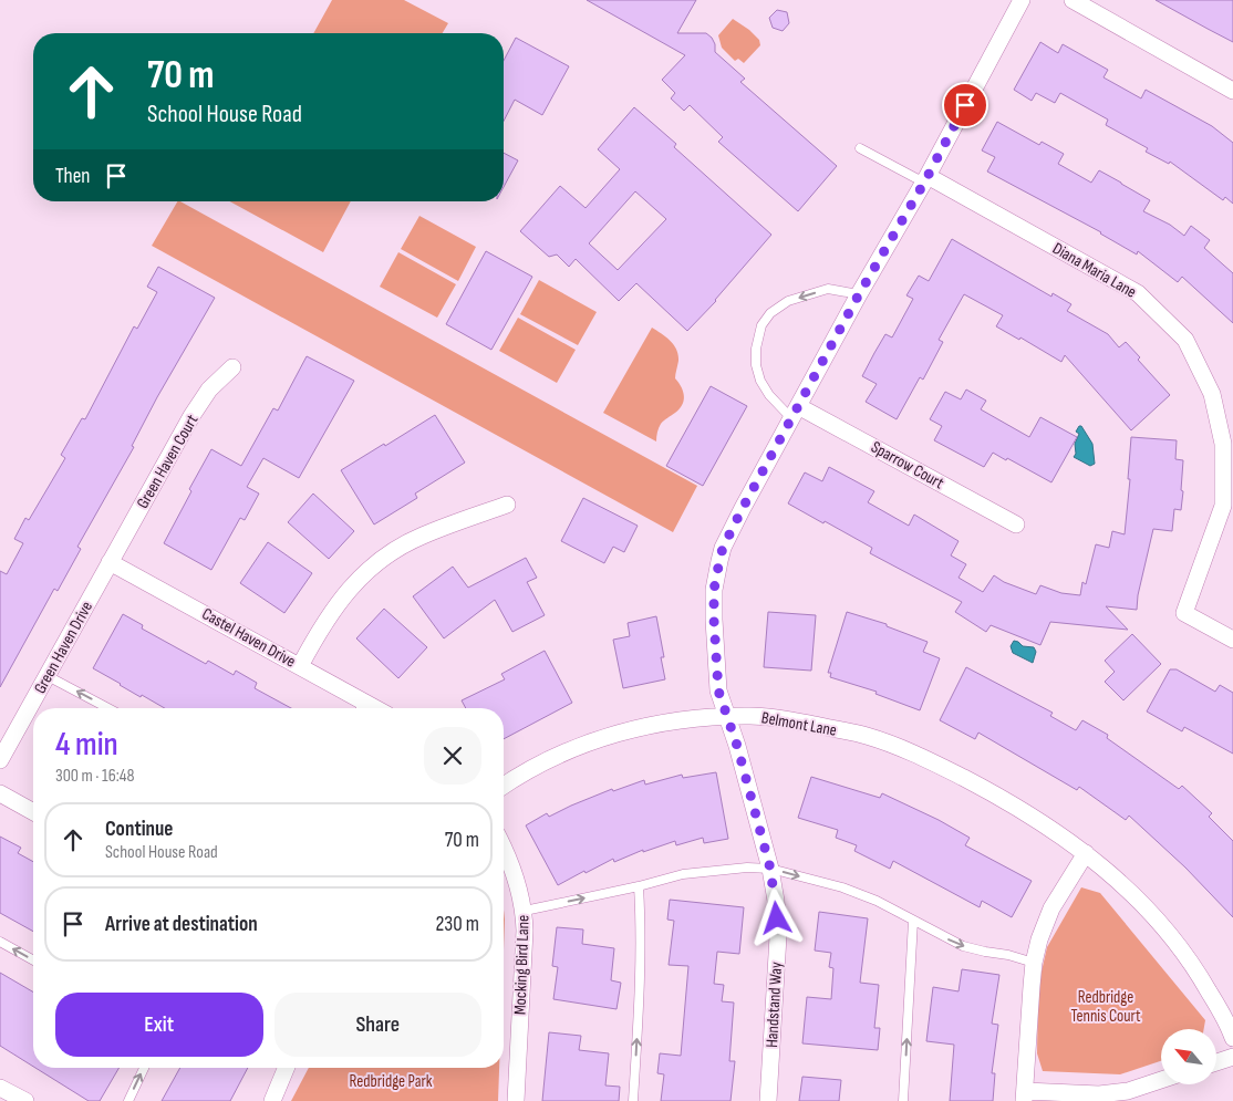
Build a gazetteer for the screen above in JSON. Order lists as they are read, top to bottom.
{
  "streets": {
    "street": [
      "Diana Maria Lane",
      "Green Haven Court",
      "Sparrow Court",
      "Castel Haven Drive",
      "Green Haven Drive",
      "Belmont Lane",
      "Mocking Bird Lane",
      "Handstand Way"
    ]
  },
  "crossings": [
    ["Diana Maria Lane", "Handstand Way"],
    ["Green Haven Court", "Castel Haven Drive"],
    ["Green Haven Court", "Green Haven Drive"],
    ["Sparrow Court", "Handstand Way"],
    ["Castel Haven Drive", "Green Haven Drive"],
    ["Belmont Lane", "Handstand Way"]
  ],
  "parks": ["Redbridge Tennis Court", "Redbridge Park"],
  "north": "top left",
  "page": {
    "turn": ["70 m", "School House Road"],
    "then": "Then",
    "heading": ["4 min", "300 m · 16:48"],
    "list": [
      {
        "name": "Continue",
        "note": "School House Road",
        "value": "70 m"
      },
      {
        "name": "Arrive at destination",
        "value": "230 m"
      }
    ],
    "buttons": ["Exit", "Share"]
  }
}
